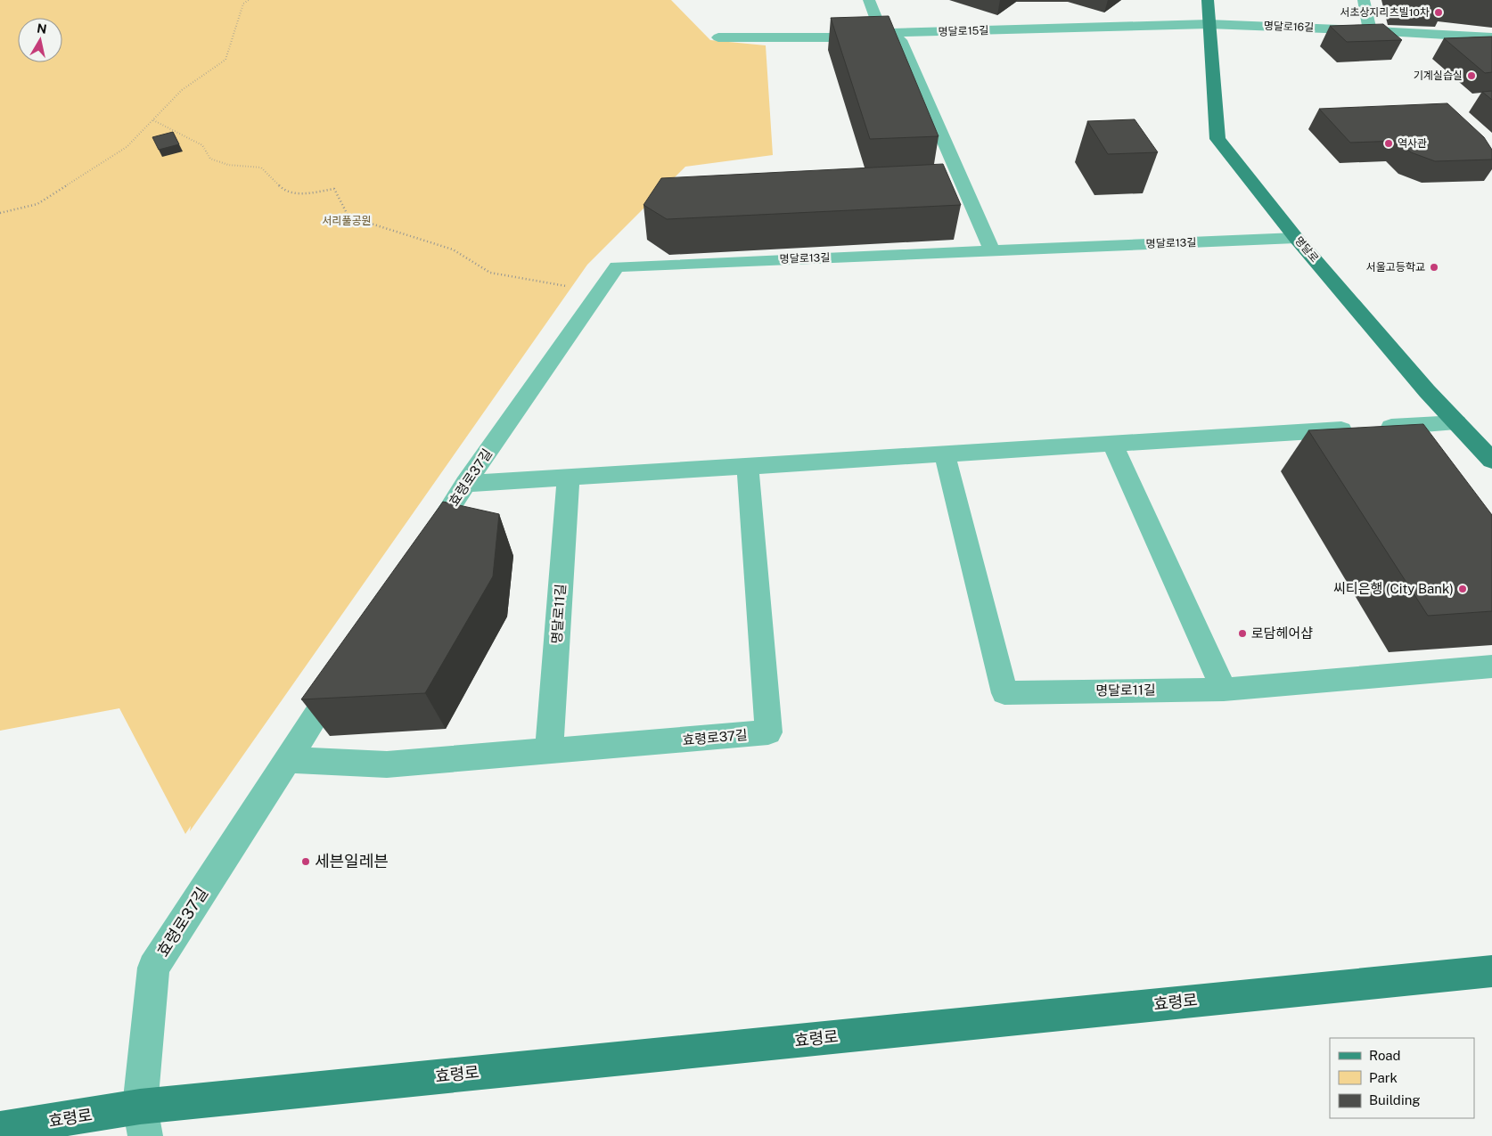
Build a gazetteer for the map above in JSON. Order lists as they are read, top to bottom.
{
  "streets": {
    "main road": ["명달로", "효령로"],
    "street": [
      "명달로16길",
      "명달로15길",
      "명달로13길",
      "효령로37길",
      "명달로11길"
    ]
  },
  "crossings": [
    ["명달로16길", "명달로15길"],
    ["명달로16길", "명달로"],
    ["명달로15길", "명달로"],
    ["명달로13길", "명달로"],
    ["명달로13길", "효령로37길"],
    ["효령로37길", "명달로11길"],
    ["효령로37길", "효령로"]
  ],
  "parks": ["서리풀공원"],
  "places": [
    "서초상지리츠빌10차",
    "기계실습실",
    "역사관",
    "서울고등학교",
    "씨티은행 (City Bank)",
    "로담헤어샵",
    "세븐일레븐"
  ],
  "legend": ["Road", "Park", "Building"],
  "north": "top"
}
